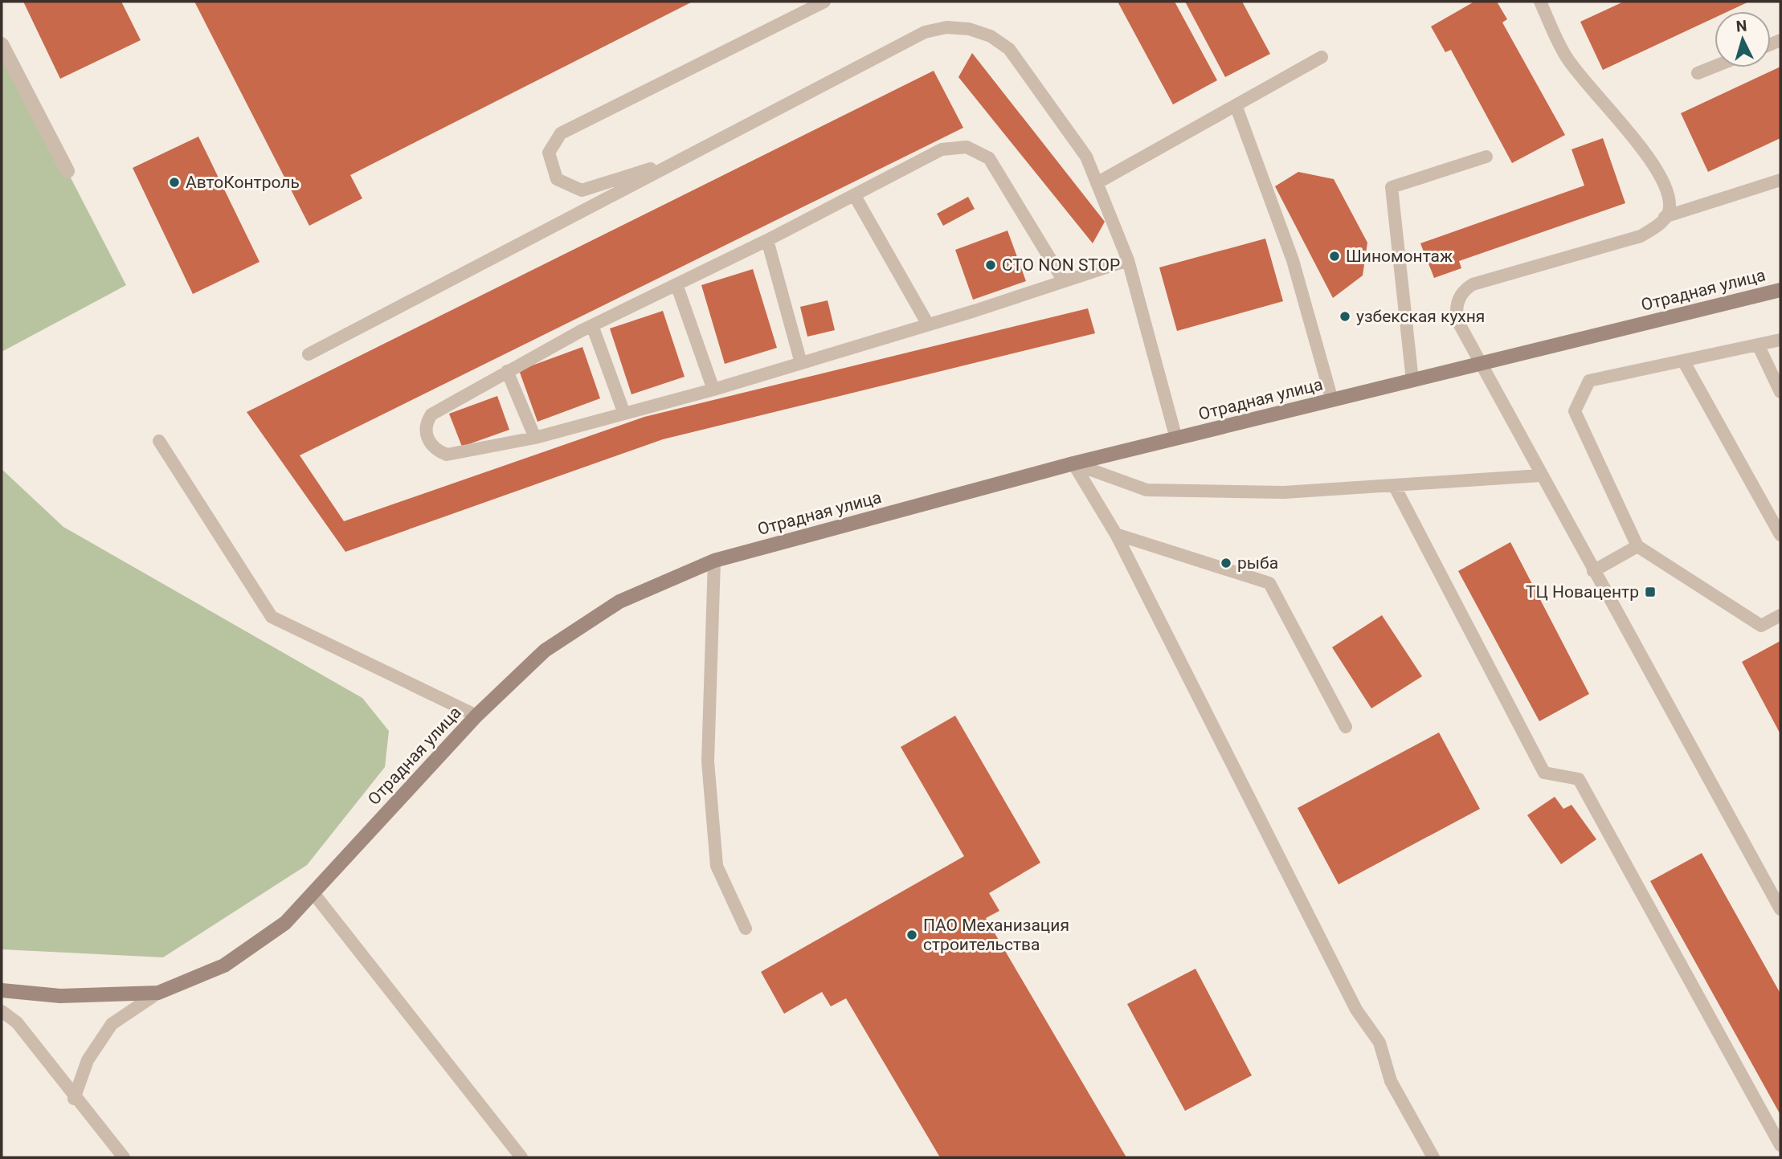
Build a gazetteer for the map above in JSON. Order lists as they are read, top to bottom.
{
  "streets": {
    "main road": ["Отрадная улица"]
  },
  "places": {
    "other": [
      "АвтоКонтроль",
      "Шиномонтаж",
      "СТО NON STOP",
      "узбекская кухня",
      "рыба",
      "ПАО Механизация строительства"
    ],
    "transit": ["ТЦ Новацентр"]
  },
  "north": "top"
}
